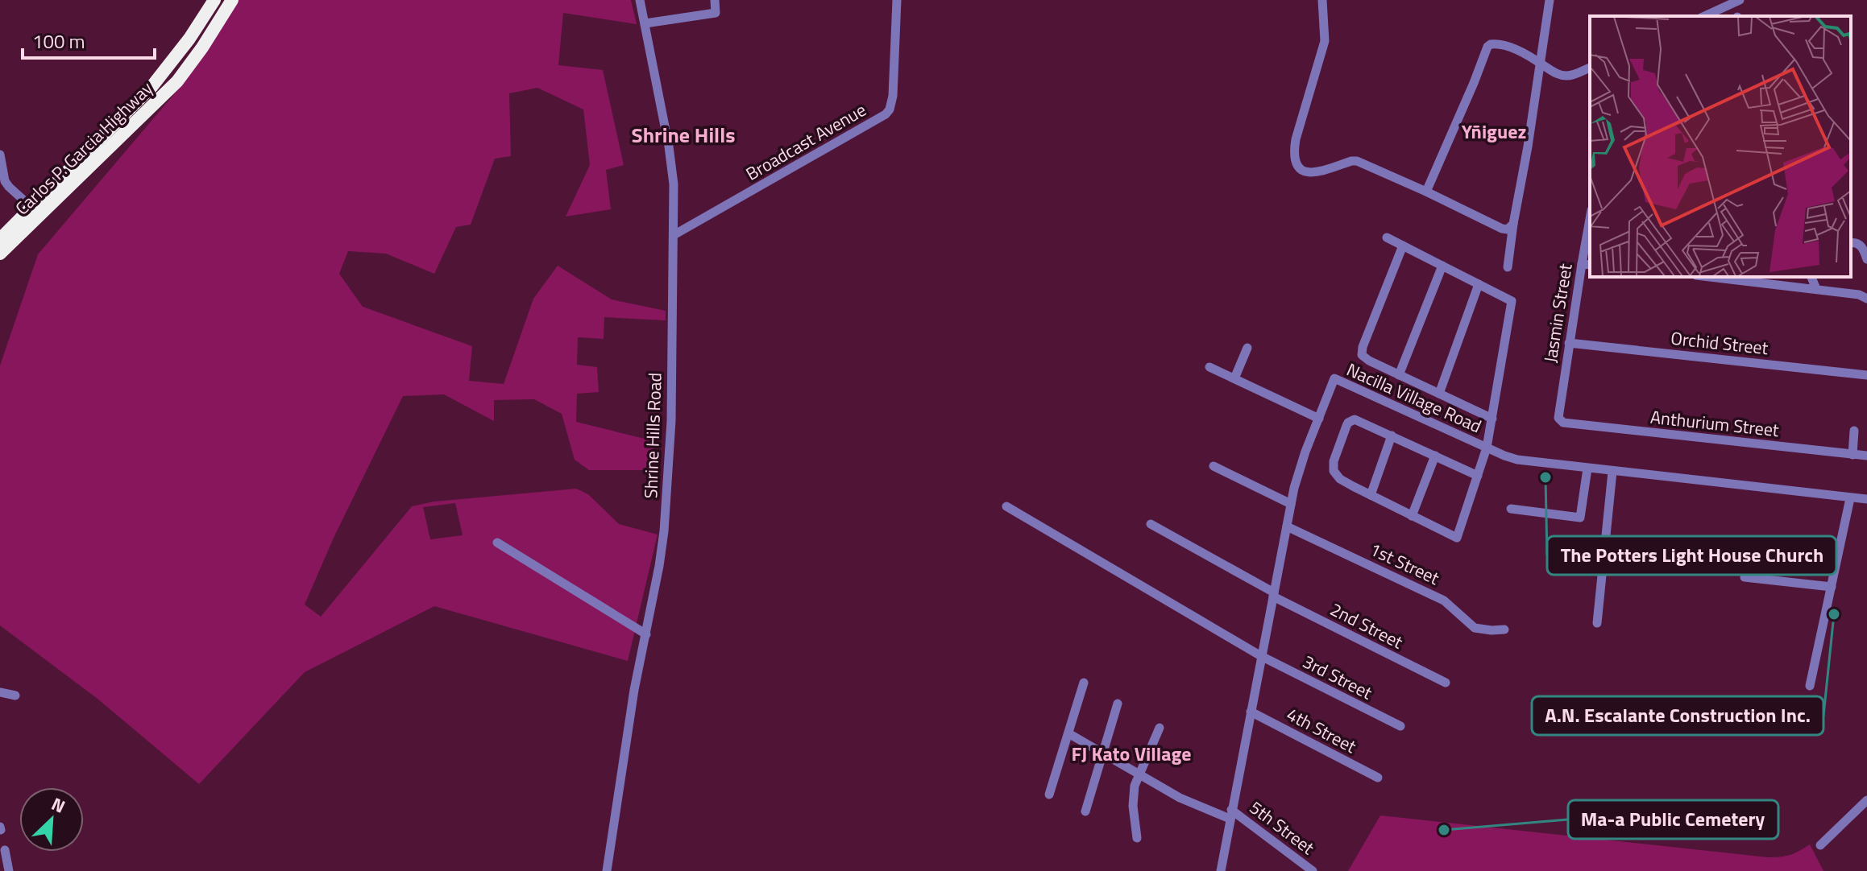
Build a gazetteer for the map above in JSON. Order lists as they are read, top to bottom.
{
  "streets": {
    "highway": ["Carlos P. Garcia Highway"],
    "street": [
      "Broadcast Avenue",
      "Jasmin Street",
      "Orchid Street",
      "Nacilla Village Road",
      "Anthurium Street",
      "Shrine Hills Road",
      "1st Street",
      "2nd Street",
      "3rd Street",
      "4th Street",
      "5th Street"
    ]
  },
  "crossings": [
    ["Broadcast Avenue", "Shrine Hills Road"],
    ["Jasmin Street", "Orchid Street"],
    ["Jasmin Street", "Anthurium Street"],
    ["Nacilla Village Road", "1st Street"],
    ["Nacilla Village Road", "2nd Street"],
    ["Nacilla Village Road", "3rd Street"],
    ["Nacilla Village Road", "4th Street"],
    ["Nacilla Village Road", "5th Street"]
  ],
  "districts": ["Yñiguez", "Shrine Hills", "FJ Kato Village"],
  "places": ["The Potters Light House Church", "A.N. Escalante Construction Inc.", "Ma-a Public Cemetery"],
  "scale_bar": "100 m",
  "north": "top right"
}
